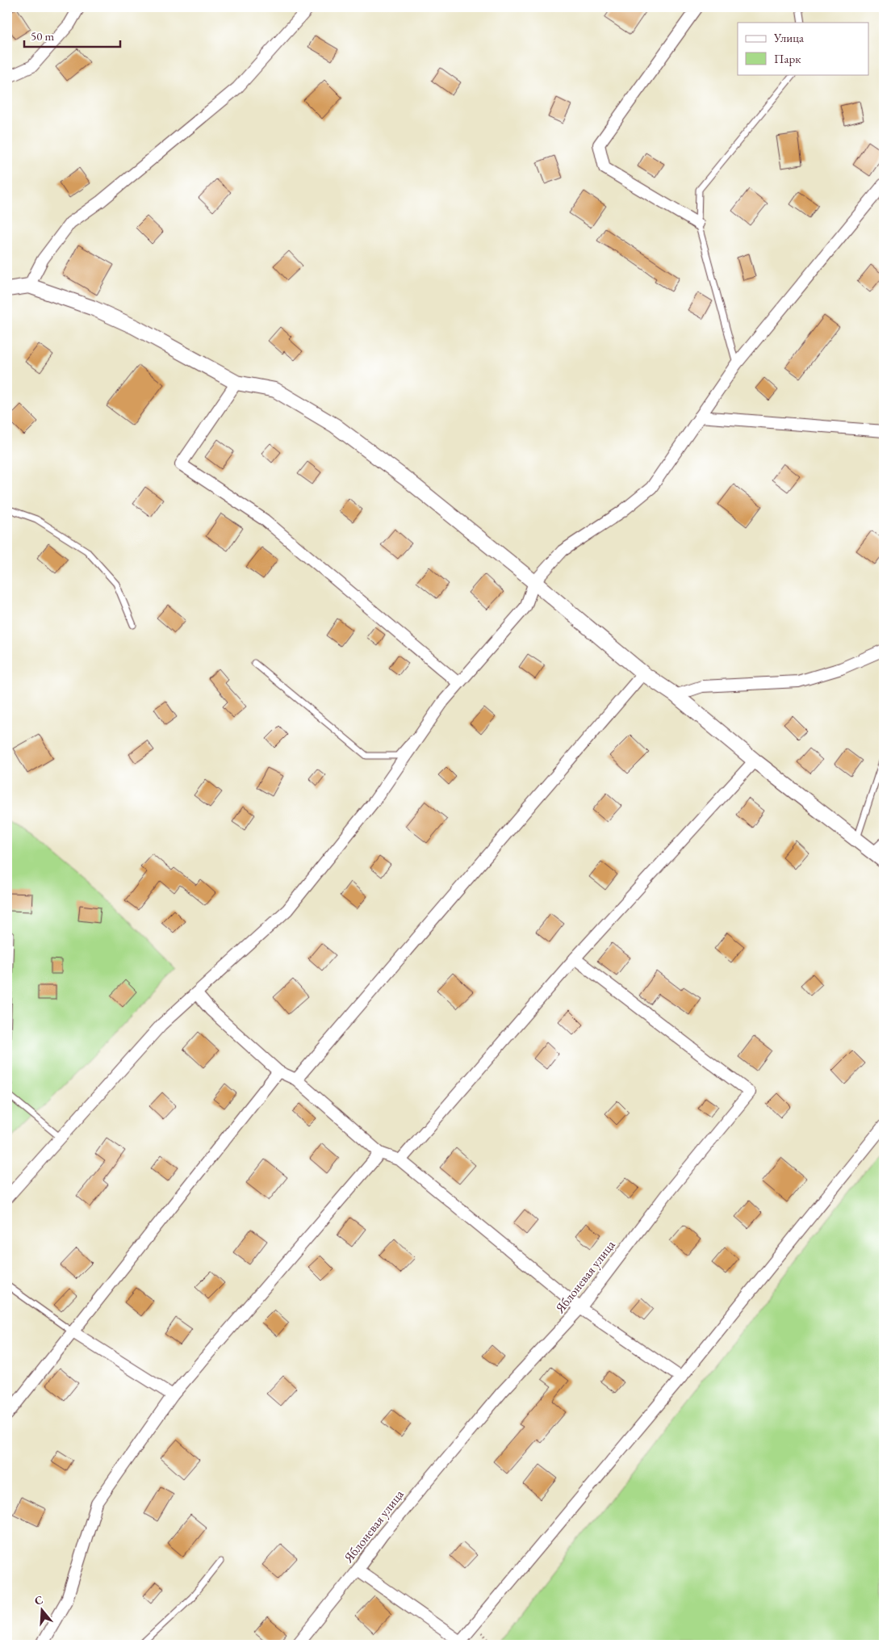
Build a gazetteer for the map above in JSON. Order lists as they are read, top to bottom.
{
  "streets": {
    "street": ["Яблоневая улица"]
  },
  "legend": ["Улица", "Парк"],
  "scale_bar": "50 m",
  "north": "top"
}
